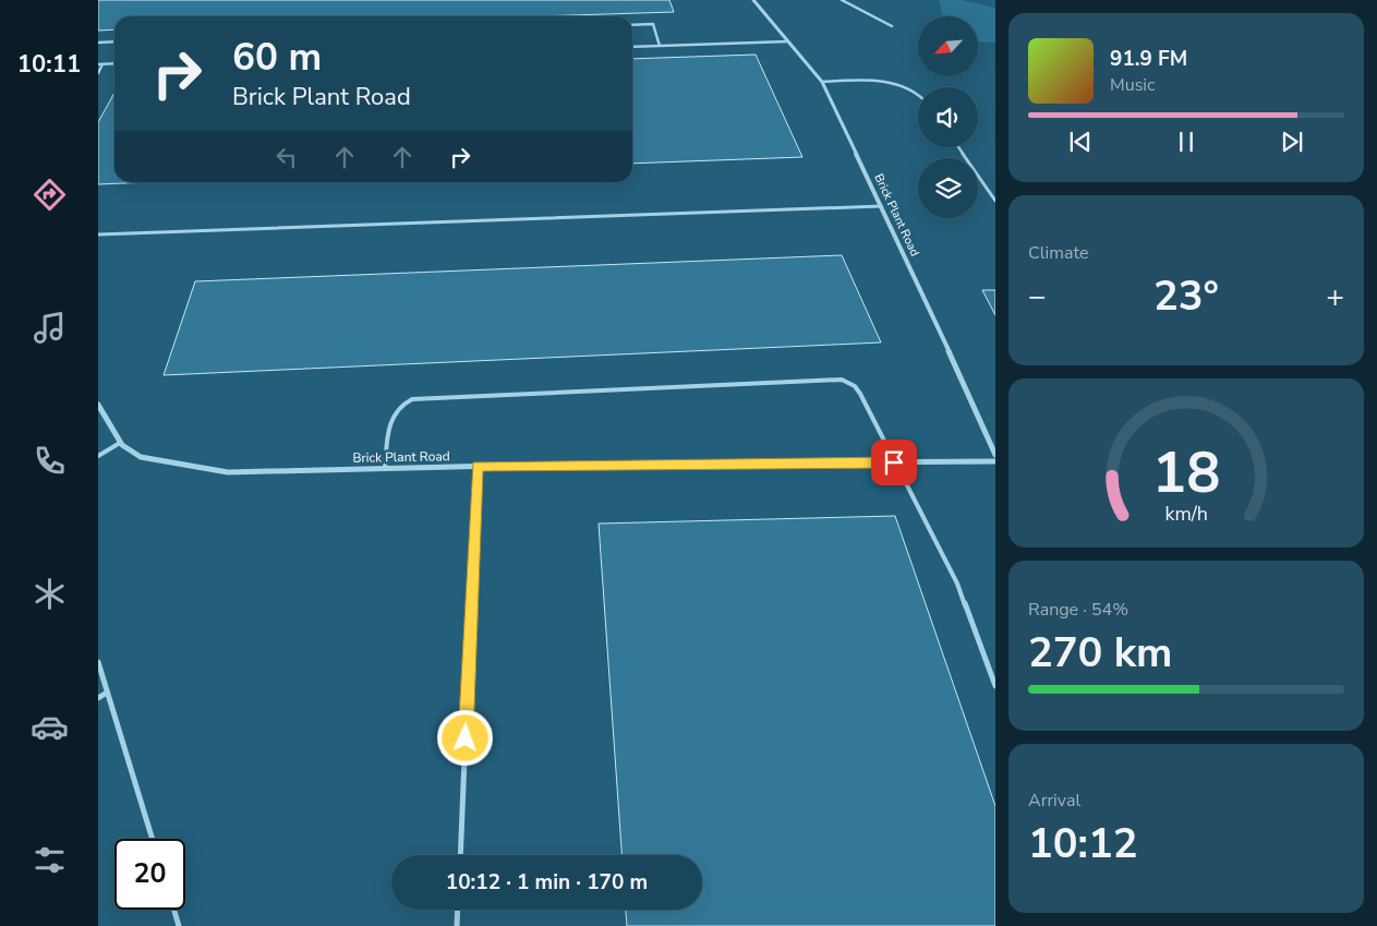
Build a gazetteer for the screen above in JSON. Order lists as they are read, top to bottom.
{
  "streets": {
    "street": ["Brick Plant Road"]
  },
  "north": "bottom left",
  "page": {
    "tabs": "10:11",
    "turn": ["60 m", "Brick Plant Road"],
    "song": ["91.9 FM", "Music"],
    "tile": [
      "Climate",
      ["Range · 54%", "270 km"],
      ["Arrival", "10:12"]
    ],
    "heat": ["−", "23°", "+"],
    "limit": "20",
    "trip": "10:12 · 1 min · 170 m",
    "gauge": ["18", "km/h"]
  }
}
